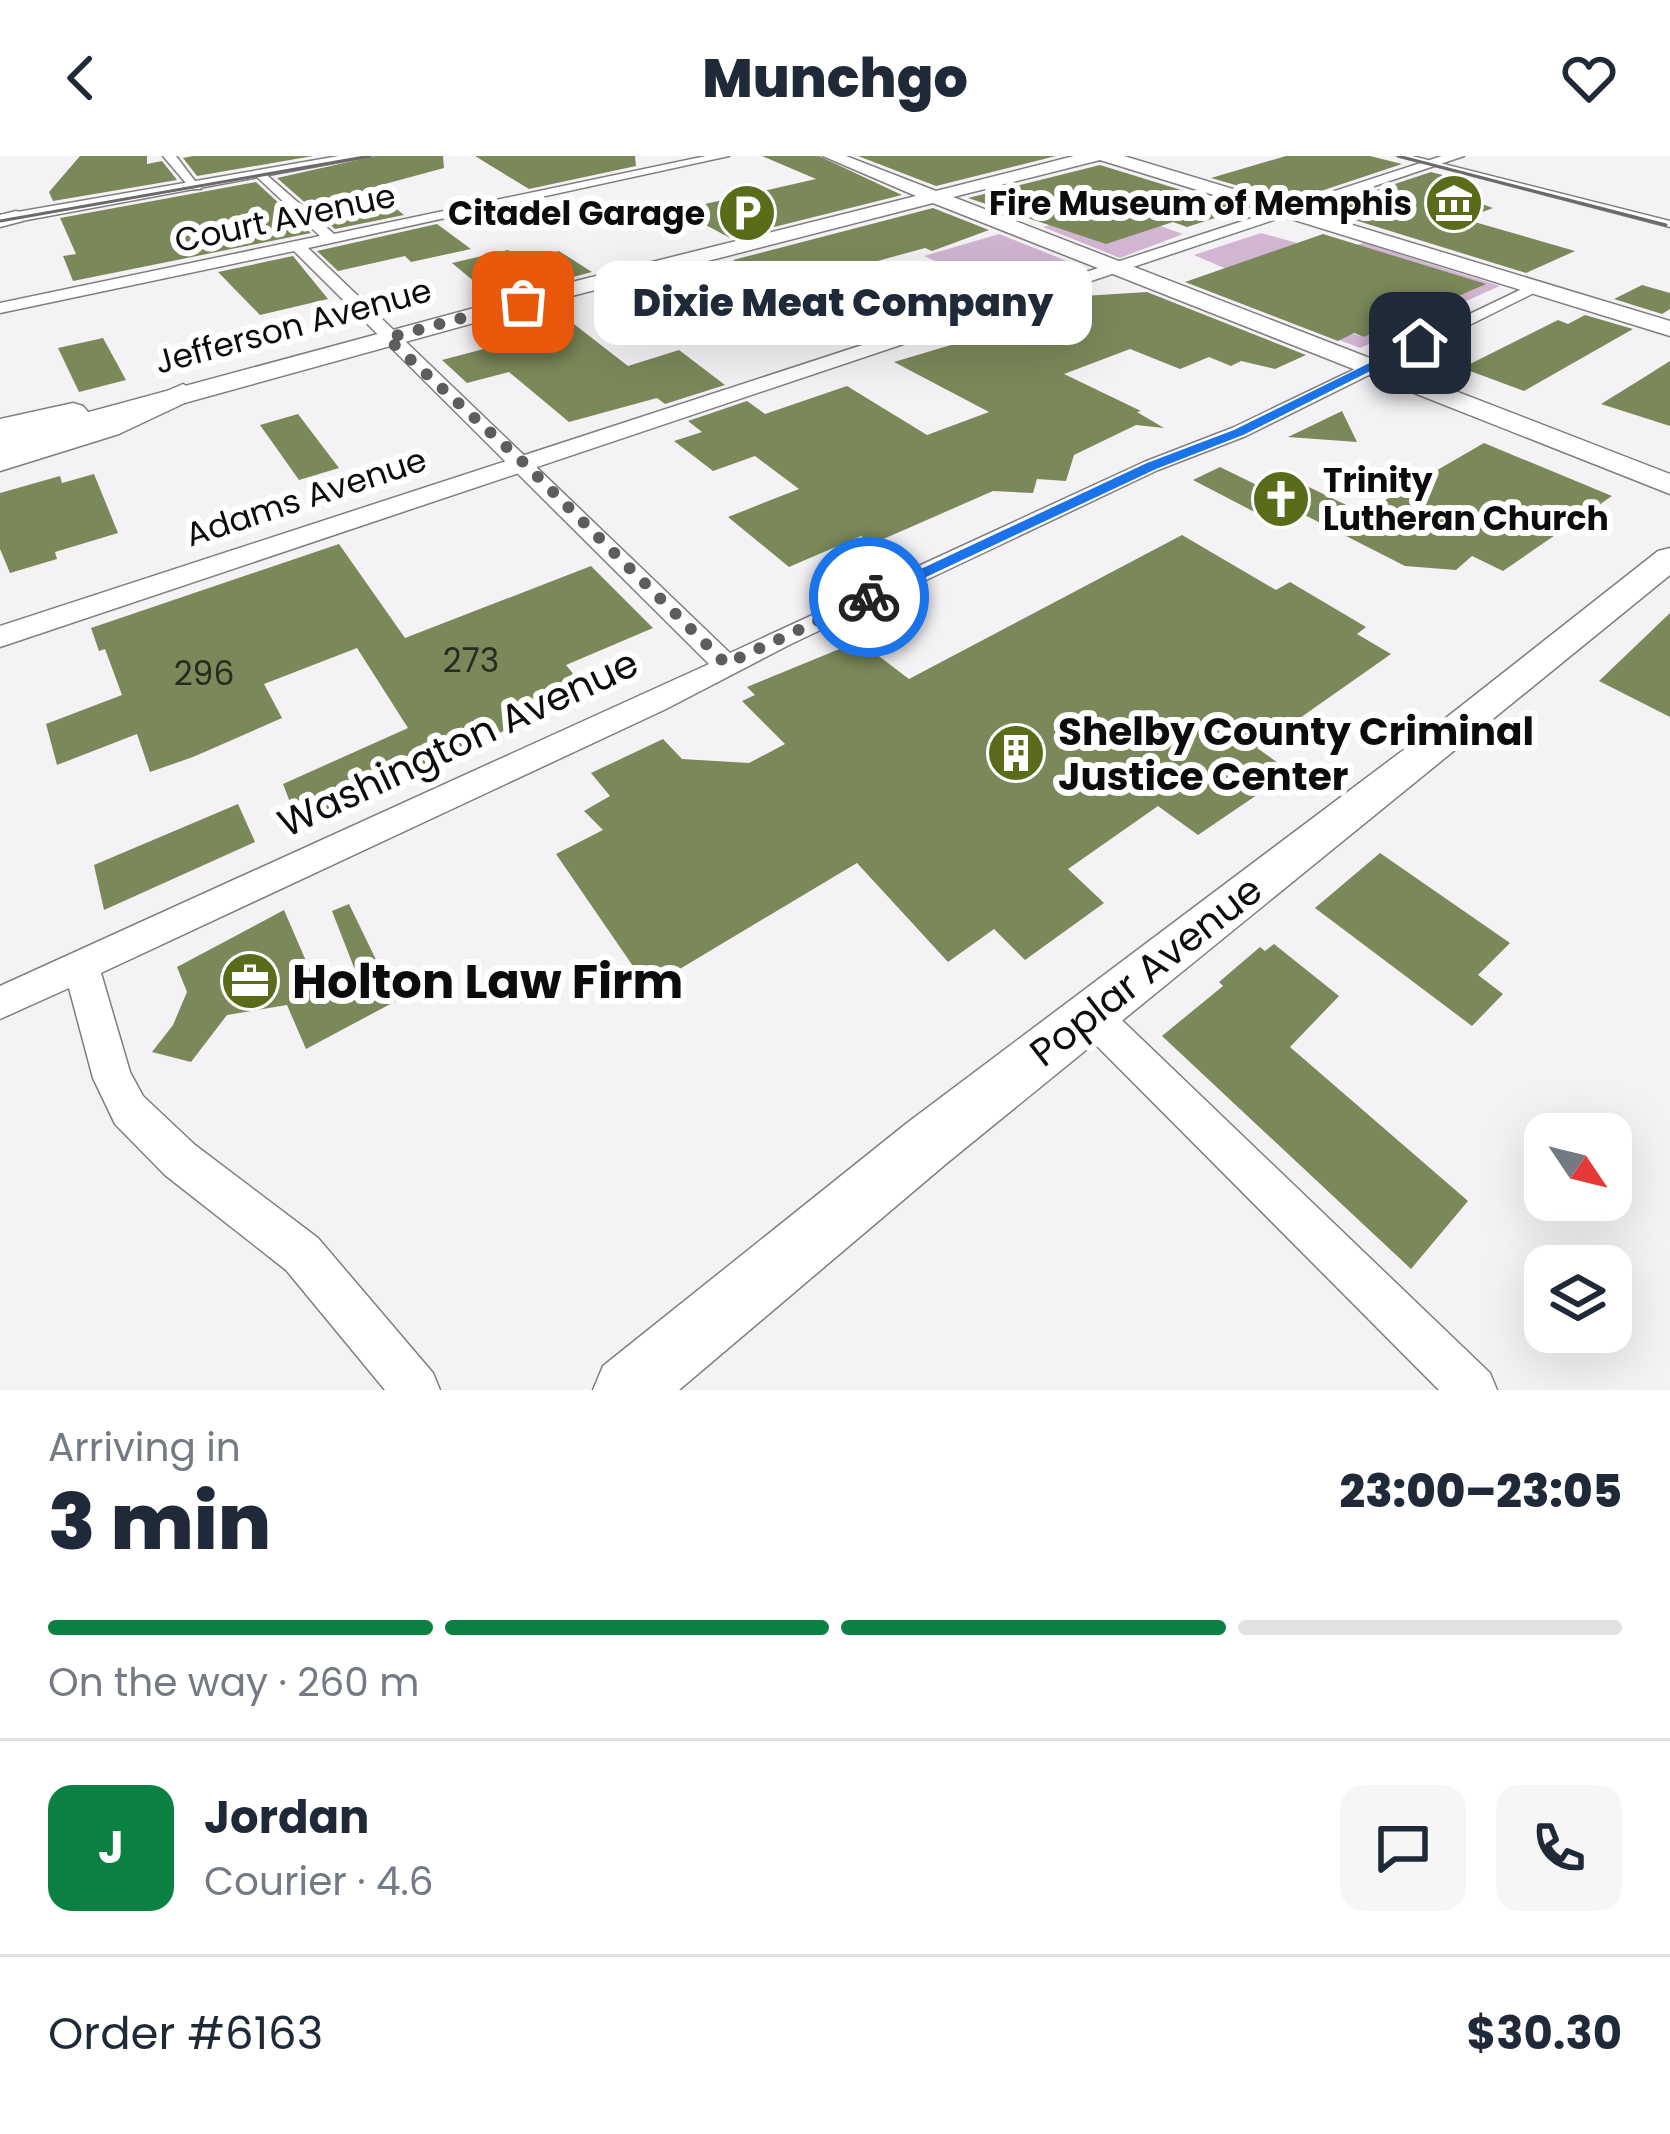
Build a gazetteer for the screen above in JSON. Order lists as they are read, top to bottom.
{
  "streets": {
    "main road": ["Jefferson Avenue", "Poplar Avenue"],
    "street": ["Court Avenue", "Adams Avenue", "Washington Avenue"]
  },
  "places": {
    "museum": ["Fire Museum of Memphis"],
    "parking": ["Citadel Garage"],
    "other": ["Dixie Meat Company"],
    "church": ["Trinity Lutheran Church"],
    "building": ["Shelby County Criminal Justice Center"],
    "office": ["Holton Law Firm"]
  },
  "house_numbers": ["273", "296"],
  "north": "bottom right",
  "page": {
    "header": "Munchgo",
    "bubble": "Dixie Meat Company",
    "heading": ["3 min", "Arriving in", "23:00–23:05"],
    "panel": [
      "Jordan",
      "Courier · 4.6",
      "Order #6163",
      "$30.30"
    ],
    "bar": "On the way · 260 m",
    "round": "J"
  }
}
